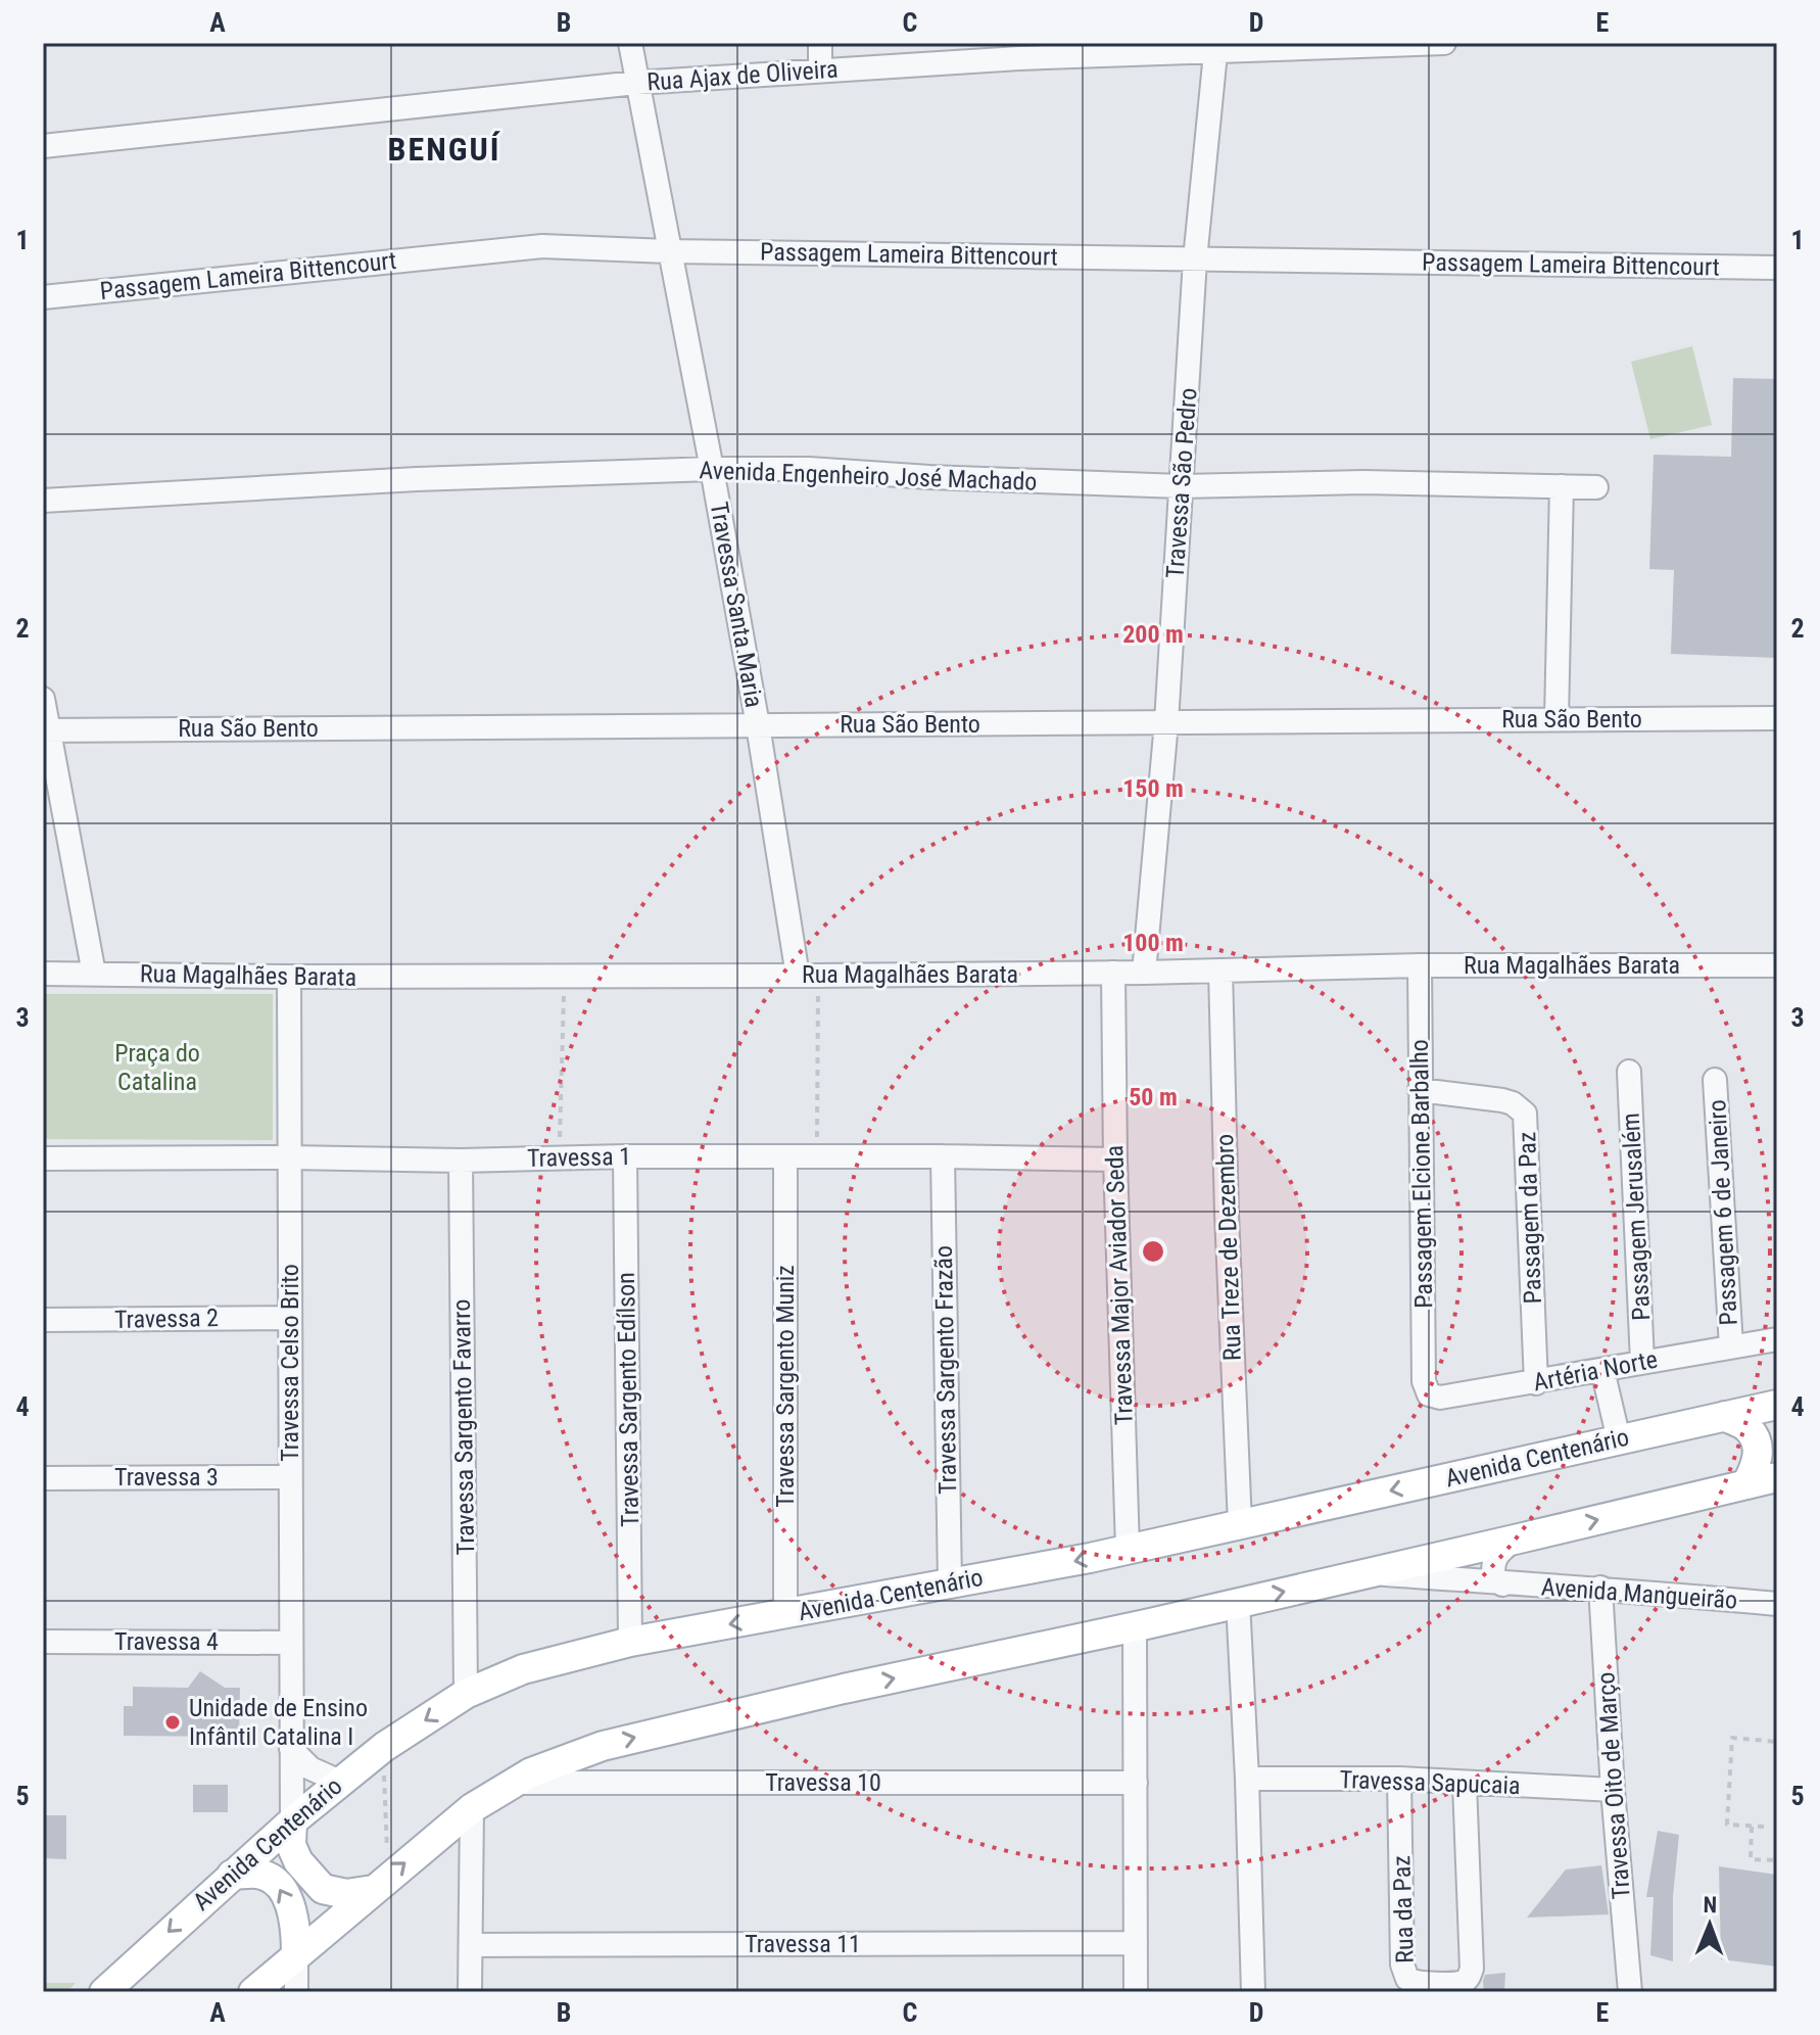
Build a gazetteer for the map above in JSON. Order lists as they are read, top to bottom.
{
  "streets": {
    "main road": ["Avenida Centenário"],
    "street": [
      "Rua Ajax de Oliveira",
      "Passagem Lameira Bittencourt",
      "Avenida Engenheiro José Machado",
      "Travessa São Pedro",
      "Travessa Santa Maria",
      "Rua São Bento",
      "Rua Magalhães Barata",
      "Travessa 1",
      "Passagem Elcione Barbalho",
      "Passagem 6 de Janeiro",
      "Passagem Jerusalém",
      "Passagem da Paz",
      "Rua Treze de Dezembro",
      "Travessa Major Aviador Seda",
      "Travessa 2",
      "Travessa Celso Brito",
      "Travessa Sargento Frazão",
      "Artéria Norte",
      "Travessa Sargento Muniz",
      "Travessa Sargento Edílson",
      "Travessa Sargento Favarro",
      "Travessa 3",
      "Avenida Mangueirão",
      "Travessa 4",
      "Travessa 10",
      "Travessa Sapucaia",
      "Travessa Oito de Março",
      "Rua da Paz",
      "Travessa 11"
    ]
  },
  "crossings": [
    ["Rua Ajax de Oliveira", "Travessa São Pedro"],
    ["Rua Ajax de Oliveira", "Travessa Santa Maria"],
    ["Passagem Lameira Bittencourt", "Travessa São Pedro"],
    ["Passagem Lameira Bittencourt", "Travessa Santa Maria"],
    ["Avenida Engenheiro José Machado", "Travessa São Pedro"],
    ["Avenida Engenheiro José Machado", "Travessa Santa Maria"],
    ["Travessa São Pedro", "Rua São Bento"],
    ["Travessa São Pedro", "Rua Magalhães Barata"],
    ["Travessa Santa Maria", "Rua São Bento"],
    ["Travessa Santa Maria", "Rua Magalhães Barata"],
    ["Rua Magalhães Barata", "Passagem Elcione Barbalho"],
    ["Rua Magalhães Barata", "Rua Treze de Dezembro"],
    ["Rua Magalhães Barata", "Travessa Major Aviador Seda"],
    ["Rua Magalhães Barata", "Travessa Celso Brito"],
    ["Travessa 1", "Travessa Major Aviador Seda"],
    ["Travessa 1", "Travessa Celso Brito"],
    ["Travessa 1", "Travessa Sargento Frazão"],
    ["Travessa 1", "Travessa Sargento Muniz"],
    ["Travessa 1", "Travessa Sargento Edílson"],
    ["Travessa 1", "Travessa Sargento Favarro"],
    ["Passagem Elcione Barbalho", "Passagem da Paz"],
    ["Passagem Elcione Barbalho", "Artéria Norte"],
    ["Passagem 6 de Janeiro", "Artéria Norte"],
    ["Passagem Jerusalém", "Artéria Norte"],
    ["Passagem da Paz", "Artéria Norte"],
    ["Rua Treze de Dezembro", "Avenida Centenário"],
    ["Travessa Major Aviador Seda", "Avenida Centenário"],
    ["Travessa 2", "Travessa Celso Brito"],
    ["Travessa Celso Brito", "Avenida Centenário"],
    ["Travessa Celso Brito", "Travessa 3"],
    ["Travessa Celso Brito", "Travessa 4"],
    ["Travessa Sargento Frazão", "Avenida Centenário"],
    ["Travessa Sargento Muniz", "Avenida Centenário"],
    ["Travessa Sargento Edílson", "Avenida Centenário"],
    ["Travessa Sargento Favarro", "Avenida Centenário"],
    ["Avenida Mangueirão", "Travessa Oito de Março"],
    ["Travessa Sapucaia", "Travessa Oito de Março"],
    ["Travessa Sapucaia", "Rua da Paz"]
  ],
  "districts": ["BENGUÍ"],
  "parks": ["Praça do Catalina"],
  "places": ["Unidade de Ensino Infântil Catalina I"],
  "north": "top",
  "grid": {
    "columns": [
      "A",
      "B",
      "C",
      "D",
      "E"
    ],
    "rows": [
      "1",
      "2",
      "3",
      "4",
      "5"
    ]
  },
  "rings": [
    "200 m",
    "150 m",
    "100 m",
    "50 m"
  ]
}
